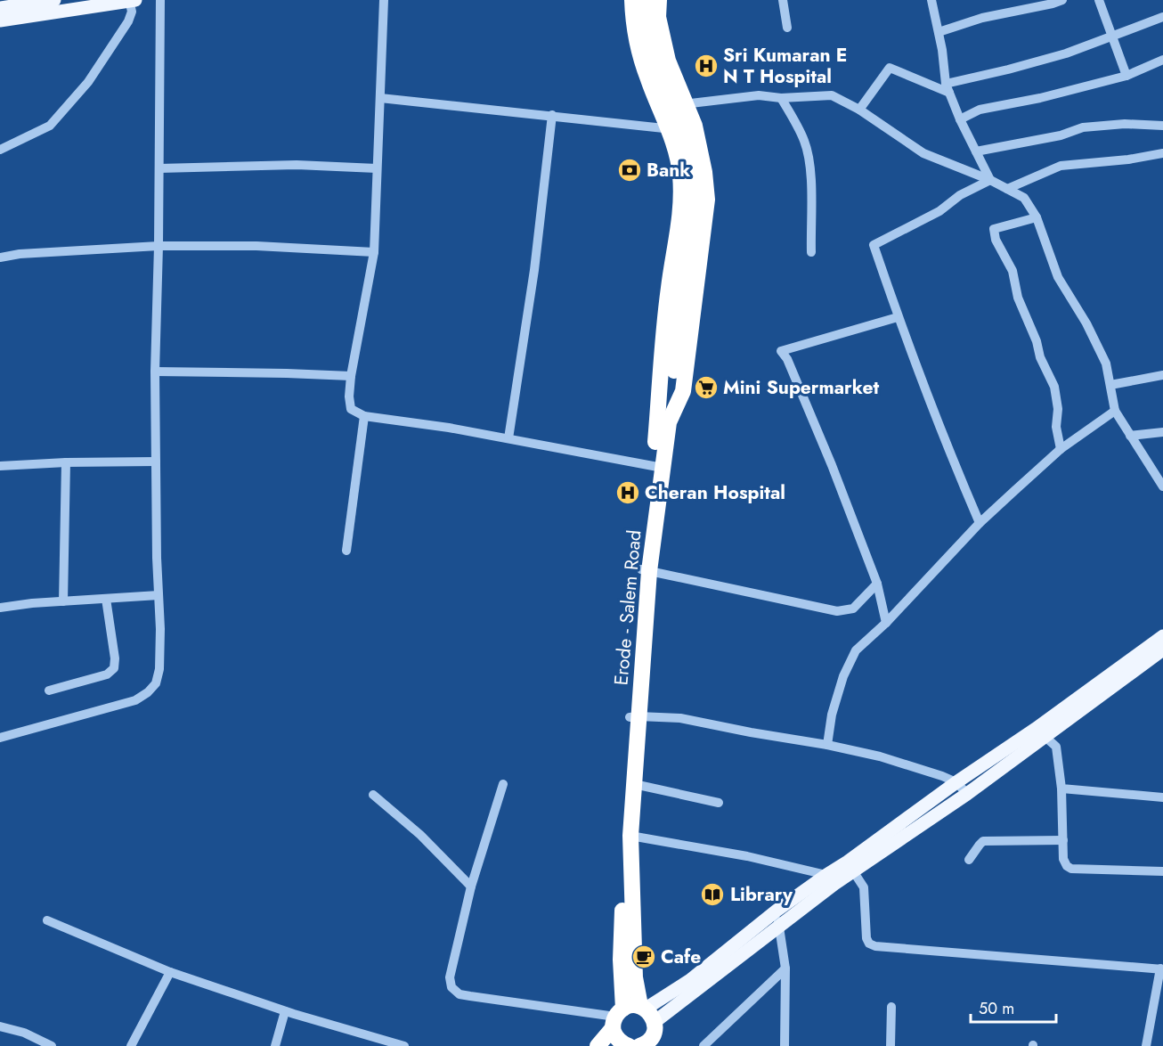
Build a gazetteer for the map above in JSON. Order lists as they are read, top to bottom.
{
  "streets": {
    "highway": ["Erode - Salem Road"]
  },
  "places": {
    "hospital": ["Sri Kumaran E N T Hospital", "Cheran Hospital"],
    "bank": ["Bank"],
    "supermarket": ["Mini Supermarket"],
    "library": ["Library"],
    "cafe": ["Cafe"]
  },
  "scale_bar": "50 m"
}
